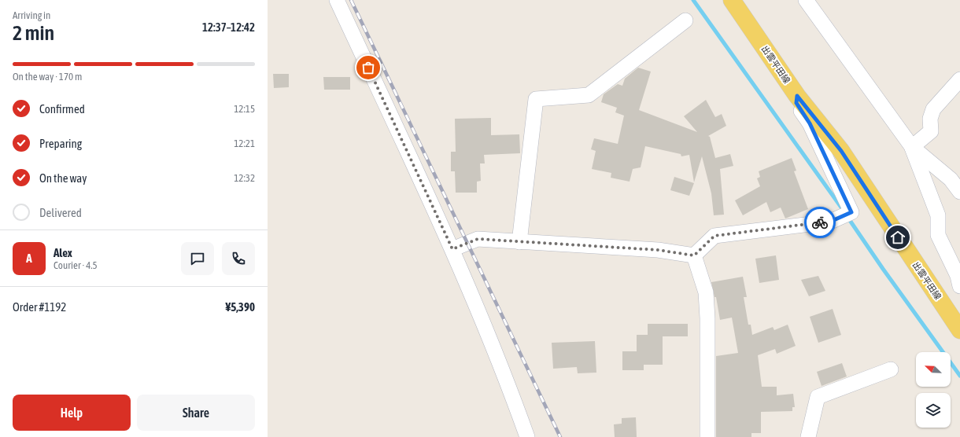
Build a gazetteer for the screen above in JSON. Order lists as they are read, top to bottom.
{
  "streets": {
    "main road": ["出雲平田線"]
  },
  "north": "top left",
  "page": {
    "heading": ["2 min", "Arriving in", "12:37–12:42"],
    "panel": [
      "Alex",
      "Courier · 4.5",
      "Order #1192",
      "¥5,390"
    ],
    "bar": "On the way · 170 m",
    "list": [
      ["Confirmed", "12:15"],
      ["Preparing", "12:21"],
      ["On the way", "12:32"],
      "Delivered"
    ],
    "round": "A",
    "buttons": ["Help", "Share"]
  }
}
